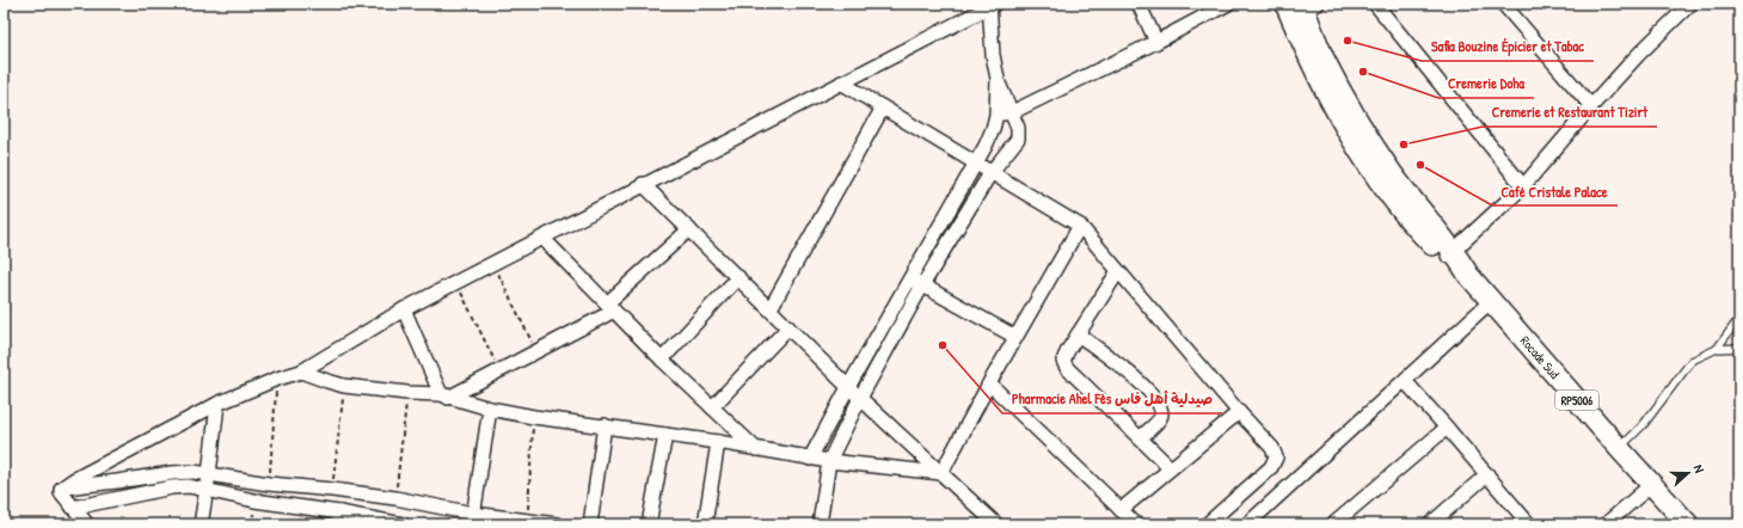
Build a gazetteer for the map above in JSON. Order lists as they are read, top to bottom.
{
  "streets": {
    "main road": ["Rocade Sud", "RP5006"]
  },
  "crossings": [
    ["Rocade Sud", "RP5006"]
  ],
  "places": [
    "Safia Bouzine Épicier et Tabac",
    "Cremerie Doha",
    "Cremerie et Restaurant Tizirt",
    "Café Cristale Palace",
    "Pharmacie Ahel Fès صيدلية أهل فاس"
  ],
  "north": "right"
}
